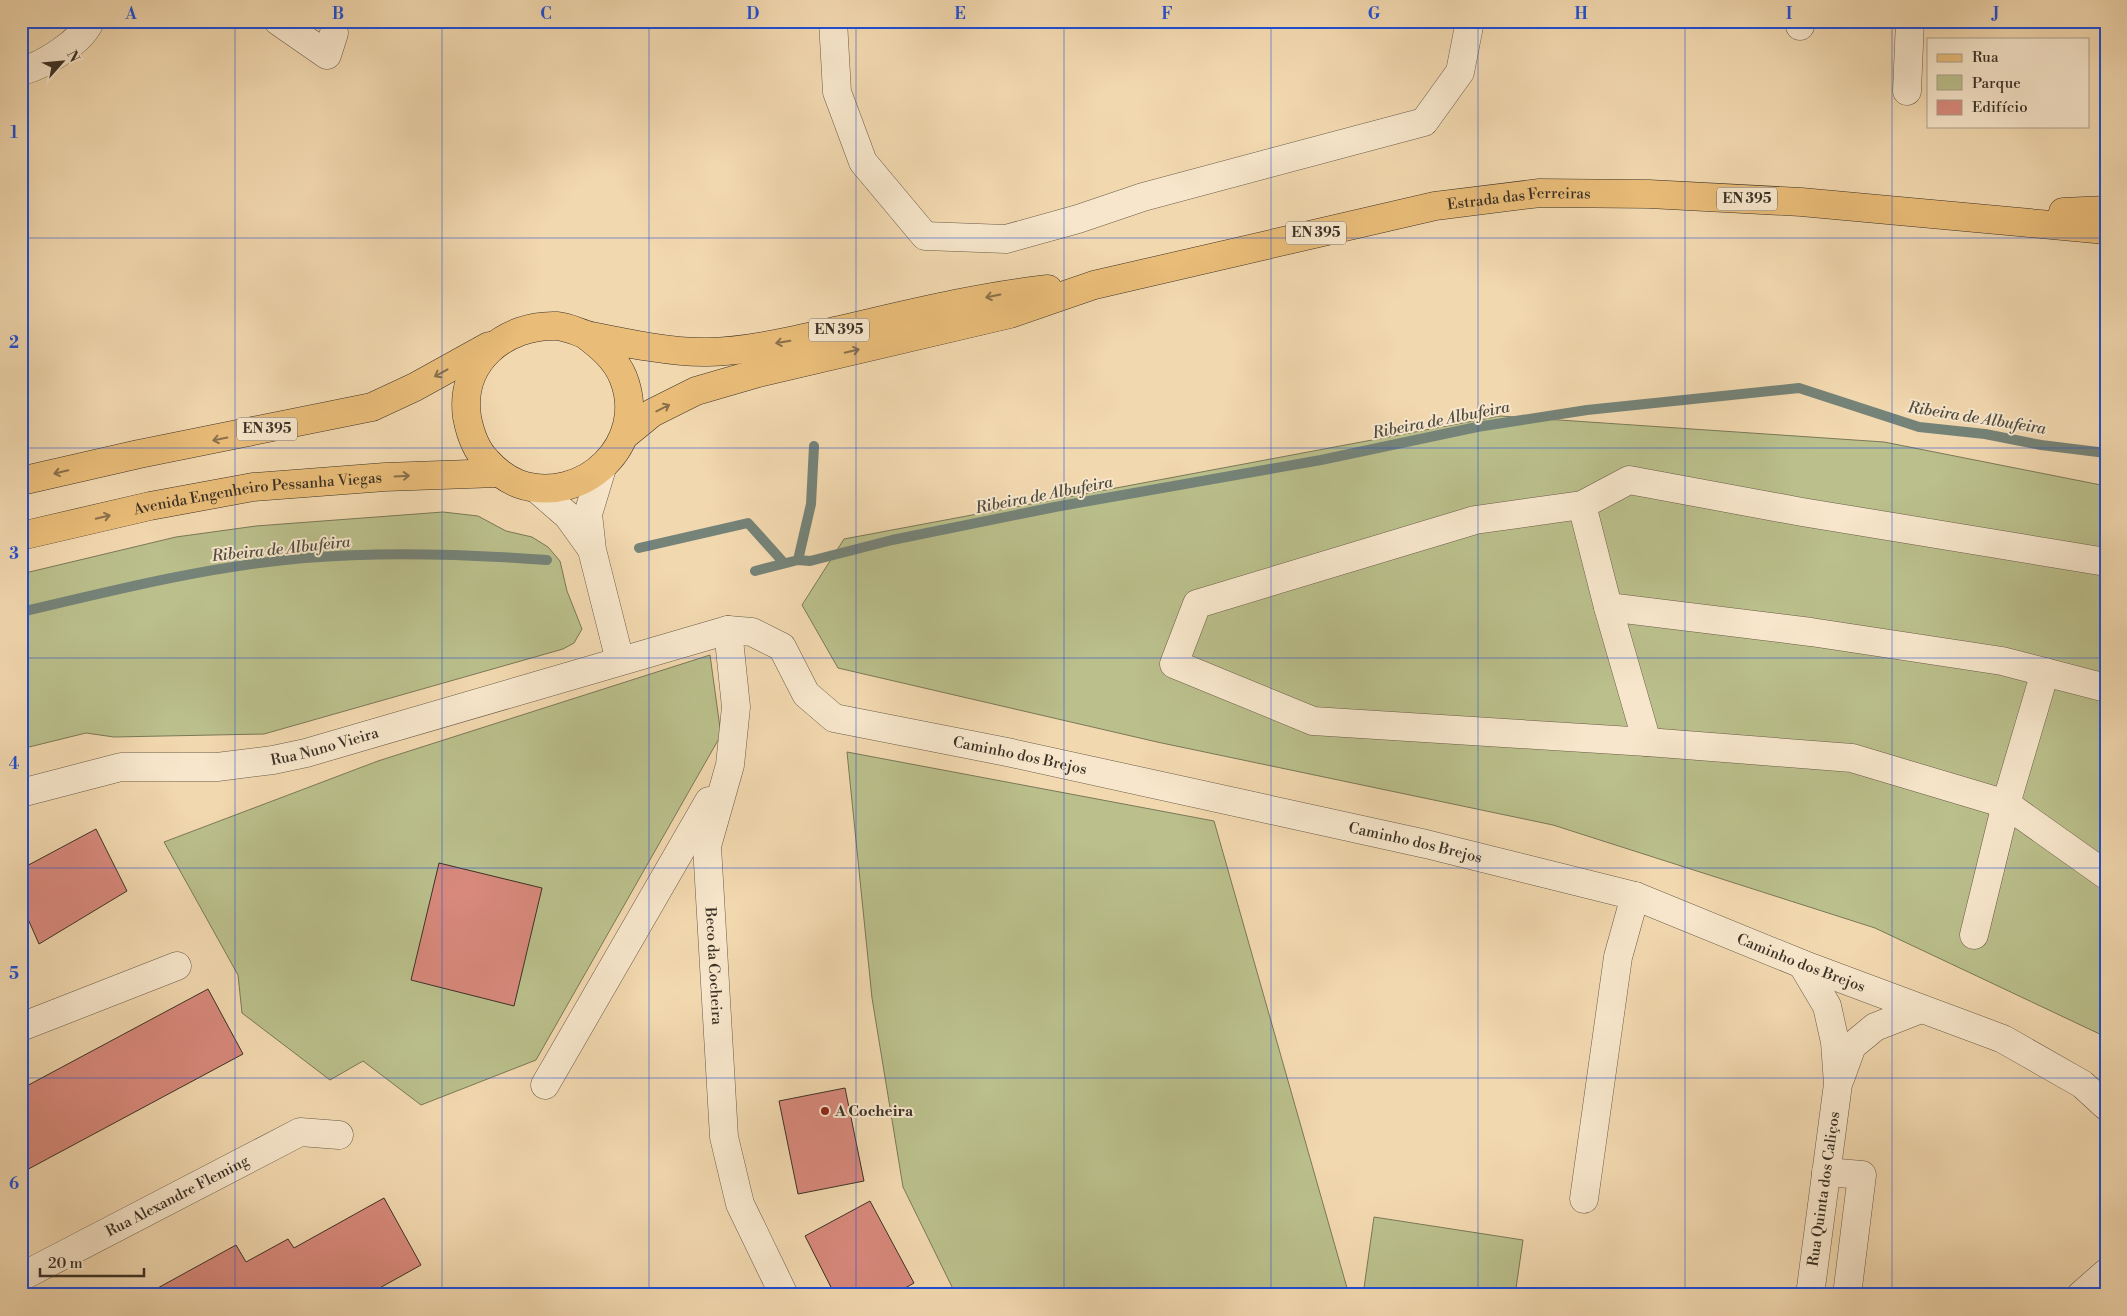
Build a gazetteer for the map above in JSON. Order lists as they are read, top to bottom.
{
  "streets": {
    "main road": ["Estrada das Ferreiras", "EN 395", "Avenida Engenheiro Pessanha Viegas"],
    "street": [
      "Rua Nuno Vieira",
      "Caminho dos Brejos",
      "Beco da Cocheira",
      "Rua Quinta dos Caliços",
      "Rua Alexandre Fleming"
    ]
  },
  "crossings": [
    ["Estrada das Ferreiras", "EN 395"],
    ["EN 395", "Avenida Engenheiro Pessanha Viegas"],
    ["Rua Nuno Vieira", "Caminho dos Brejos"],
    ["Rua Nuno Vieira", "Beco da Cocheira"],
    ["Caminho dos Brejos", "Beco da Cocheira"]
  ],
  "water": ["Ribeira de Albufeira"],
  "places": ["A Cocheira"],
  "legend": ["Rua", "Parque", "Edifício"],
  "scale_bar": "20 m",
  "north": "top right",
  "grid": {
    "columns": [
      "A",
      "B",
      "C",
      "D",
      "E",
      "F",
      "G",
      "H",
      "I",
      "J"
    ],
    "rows": [
      "1",
      "2",
      "3",
      "4",
      "5",
      "6"
    ]
  }
}
